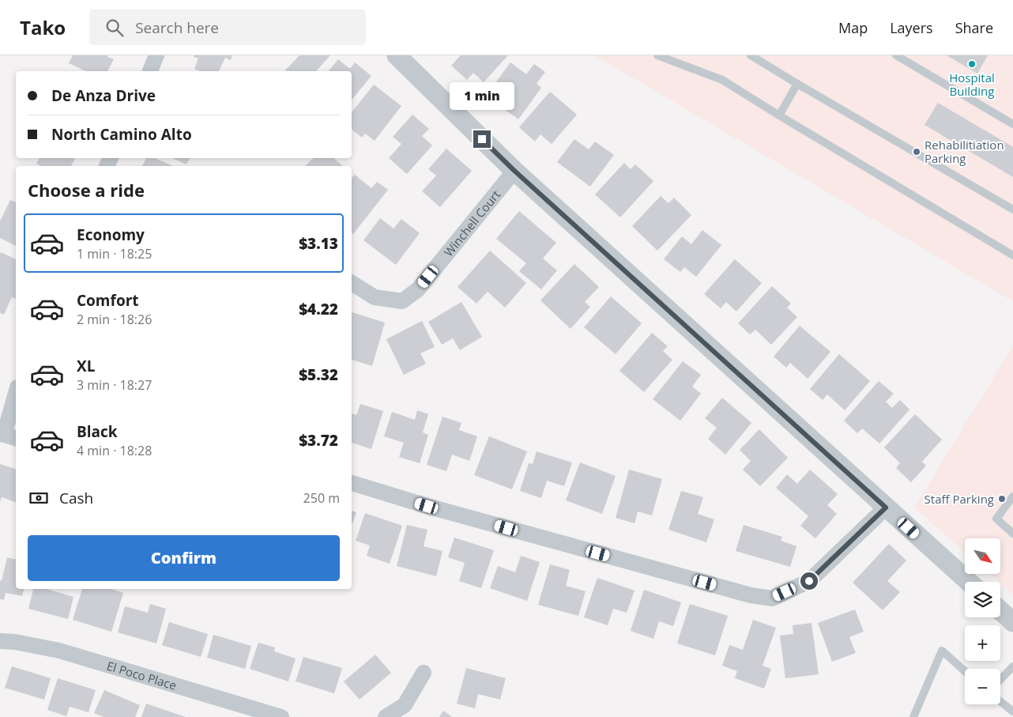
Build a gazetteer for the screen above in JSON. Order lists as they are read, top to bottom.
{
  "streets": {
    "street": ["Winchell Court", "El Poco Place"]
  },
  "places": ["Hospital Building", "Rehabilitiation Parking", "Staff Parking"],
  "north": "bottom right",
  "page": {
    "header": "Tako",
    "search": "Search here",
    "nav": ["Map", "Layers", "Share"],
    "banner": ["De Anza Drive", "North Camino Alto"],
    "bubble": "1 min",
    "heading": "Choose a ride",
    "list": [
      {
        "name": "Economy",
        "note": "1 min · 18:25",
        "value": "$3.13"
      },
      {
        "name": "Comfort",
        "note": "2 min · 18:26",
        "value": "$4.22"
      },
      {
        "name": "XL",
        "note": "3 min · 18:27",
        "value": "$5.32"
      },
      {
        "name": "Black",
        "note": "4 min · 18:28",
        "value": "$3.72"
      }
    ],
    "pay": ["Cash", "250 m"],
    "buttons": "Confirm",
    "map_buttons": ["+", "−"]
  }
}
